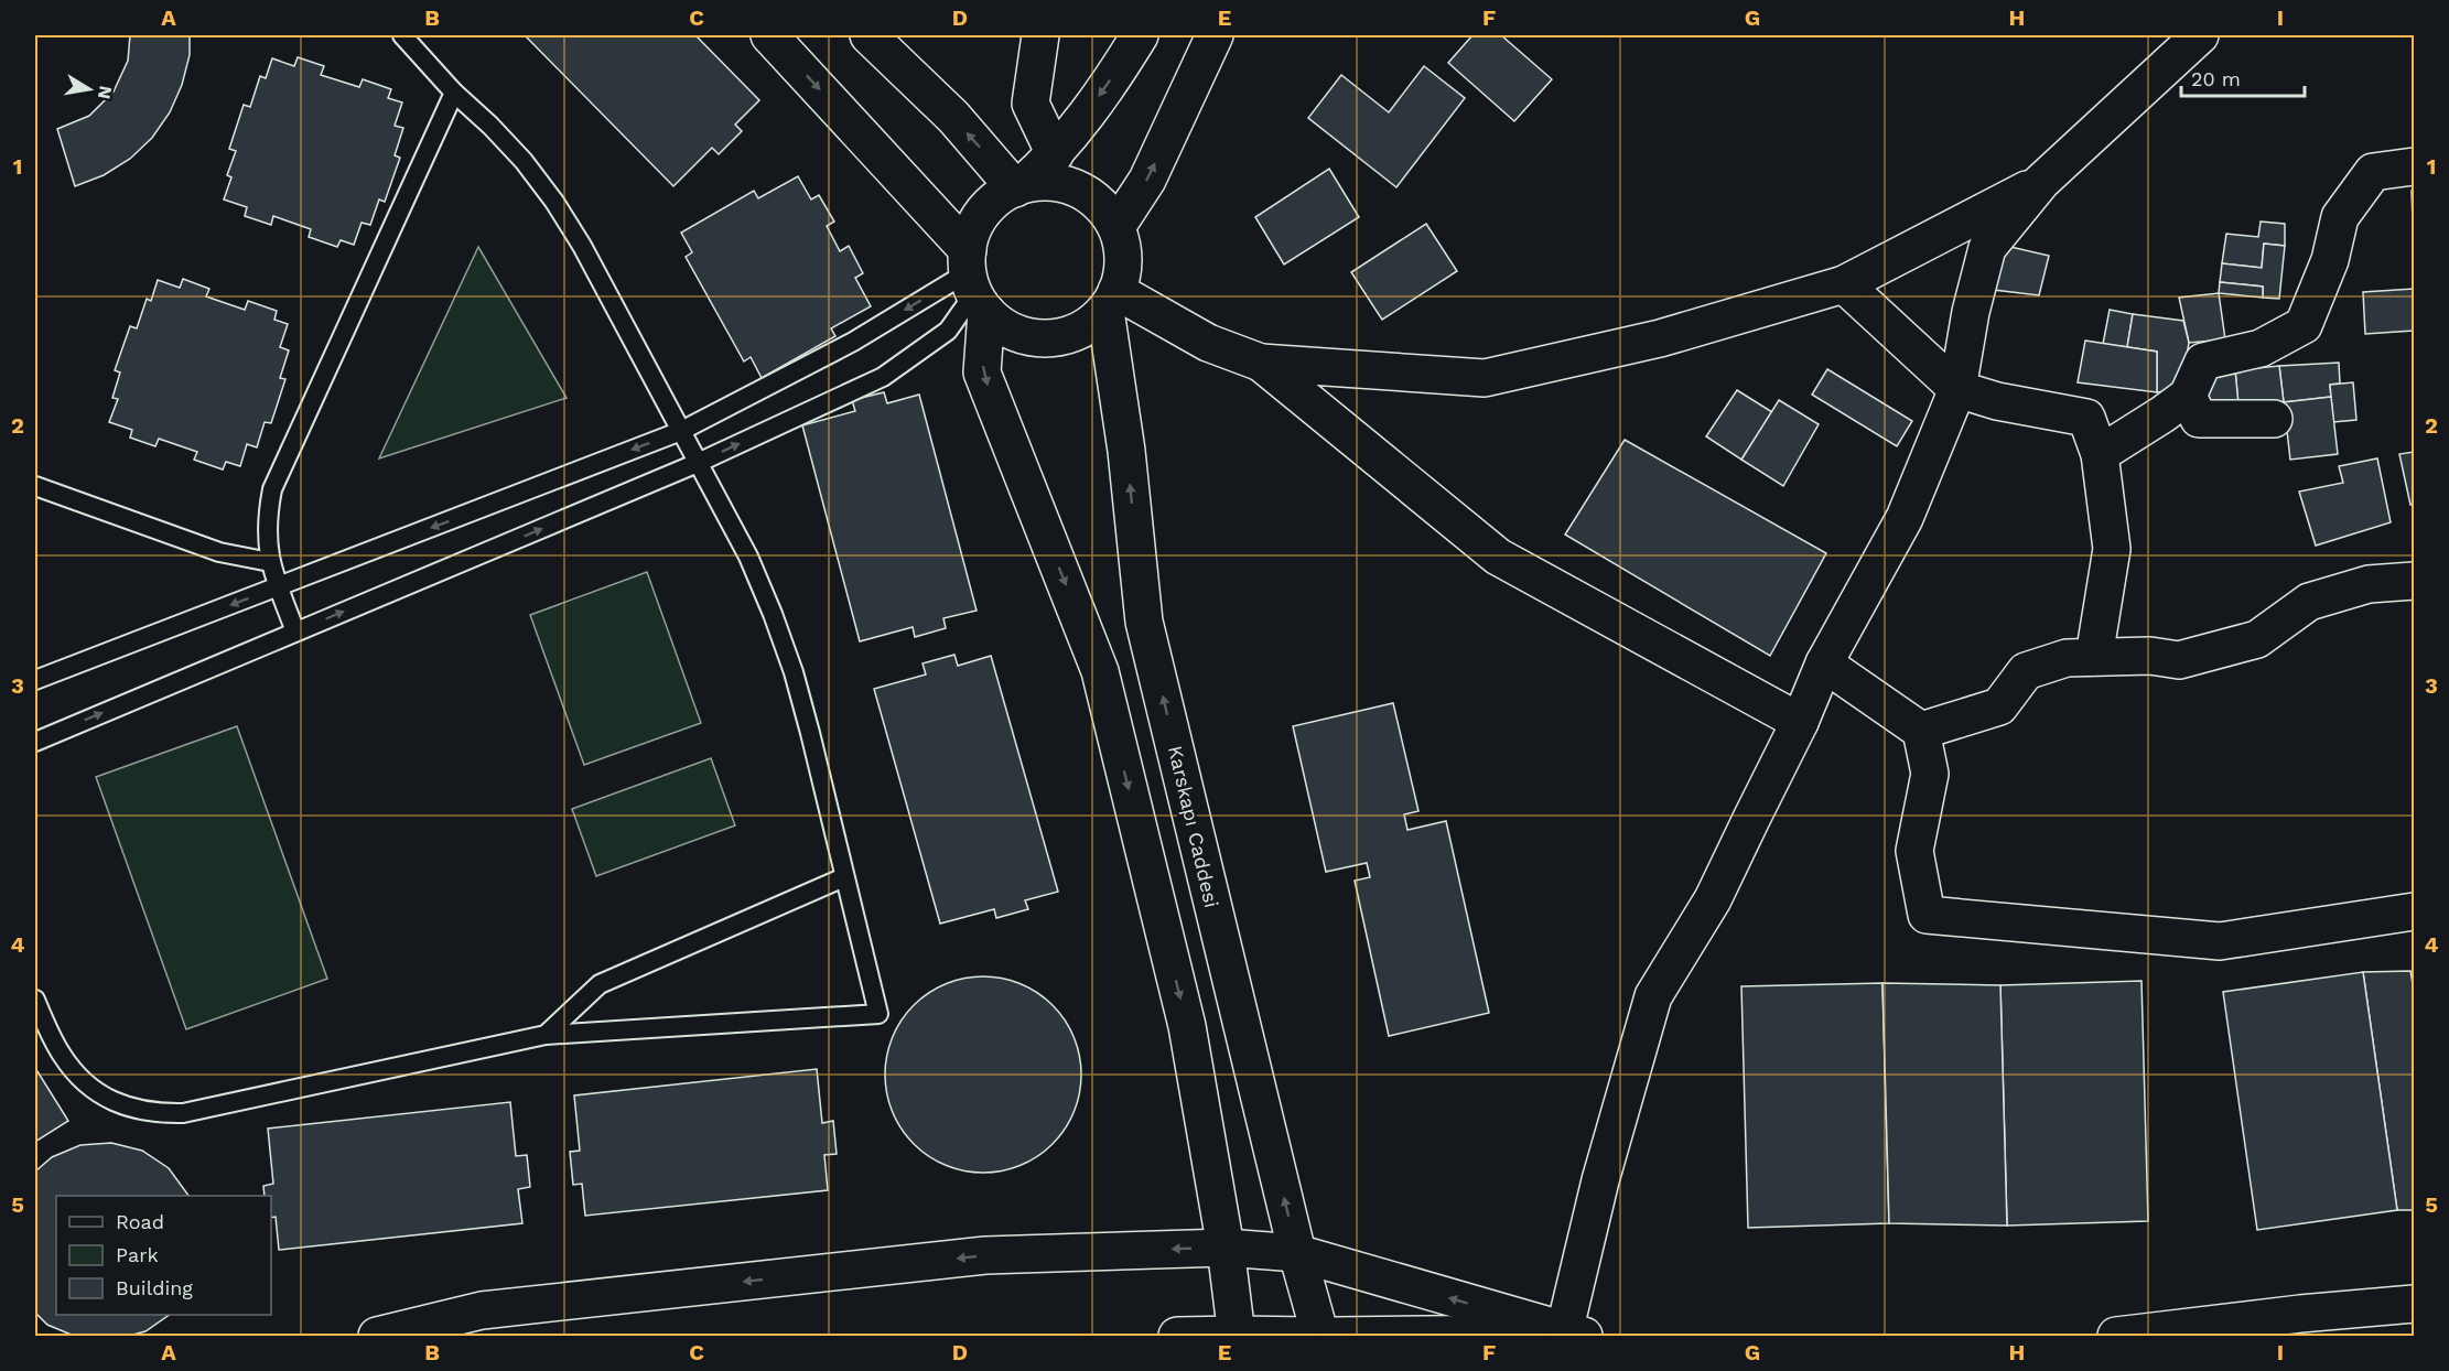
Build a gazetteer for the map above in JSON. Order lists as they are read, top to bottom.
{
  "streets": {
    "street": ["Karskapı Caddesi"]
  },
  "legend": ["Road", "Park", "Building"],
  "scale_bar": "20 m",
  "north": "right",
  "grid": {
    "columns": [
      "A",
      "B",
      "C",
      "D",
      "E",
      "F",
      "G",
      "H",
      "I"
    ],
    "rows": [
      "1",
      "2",
      "3",
      "4",
      "5"
    ]
  }
}
